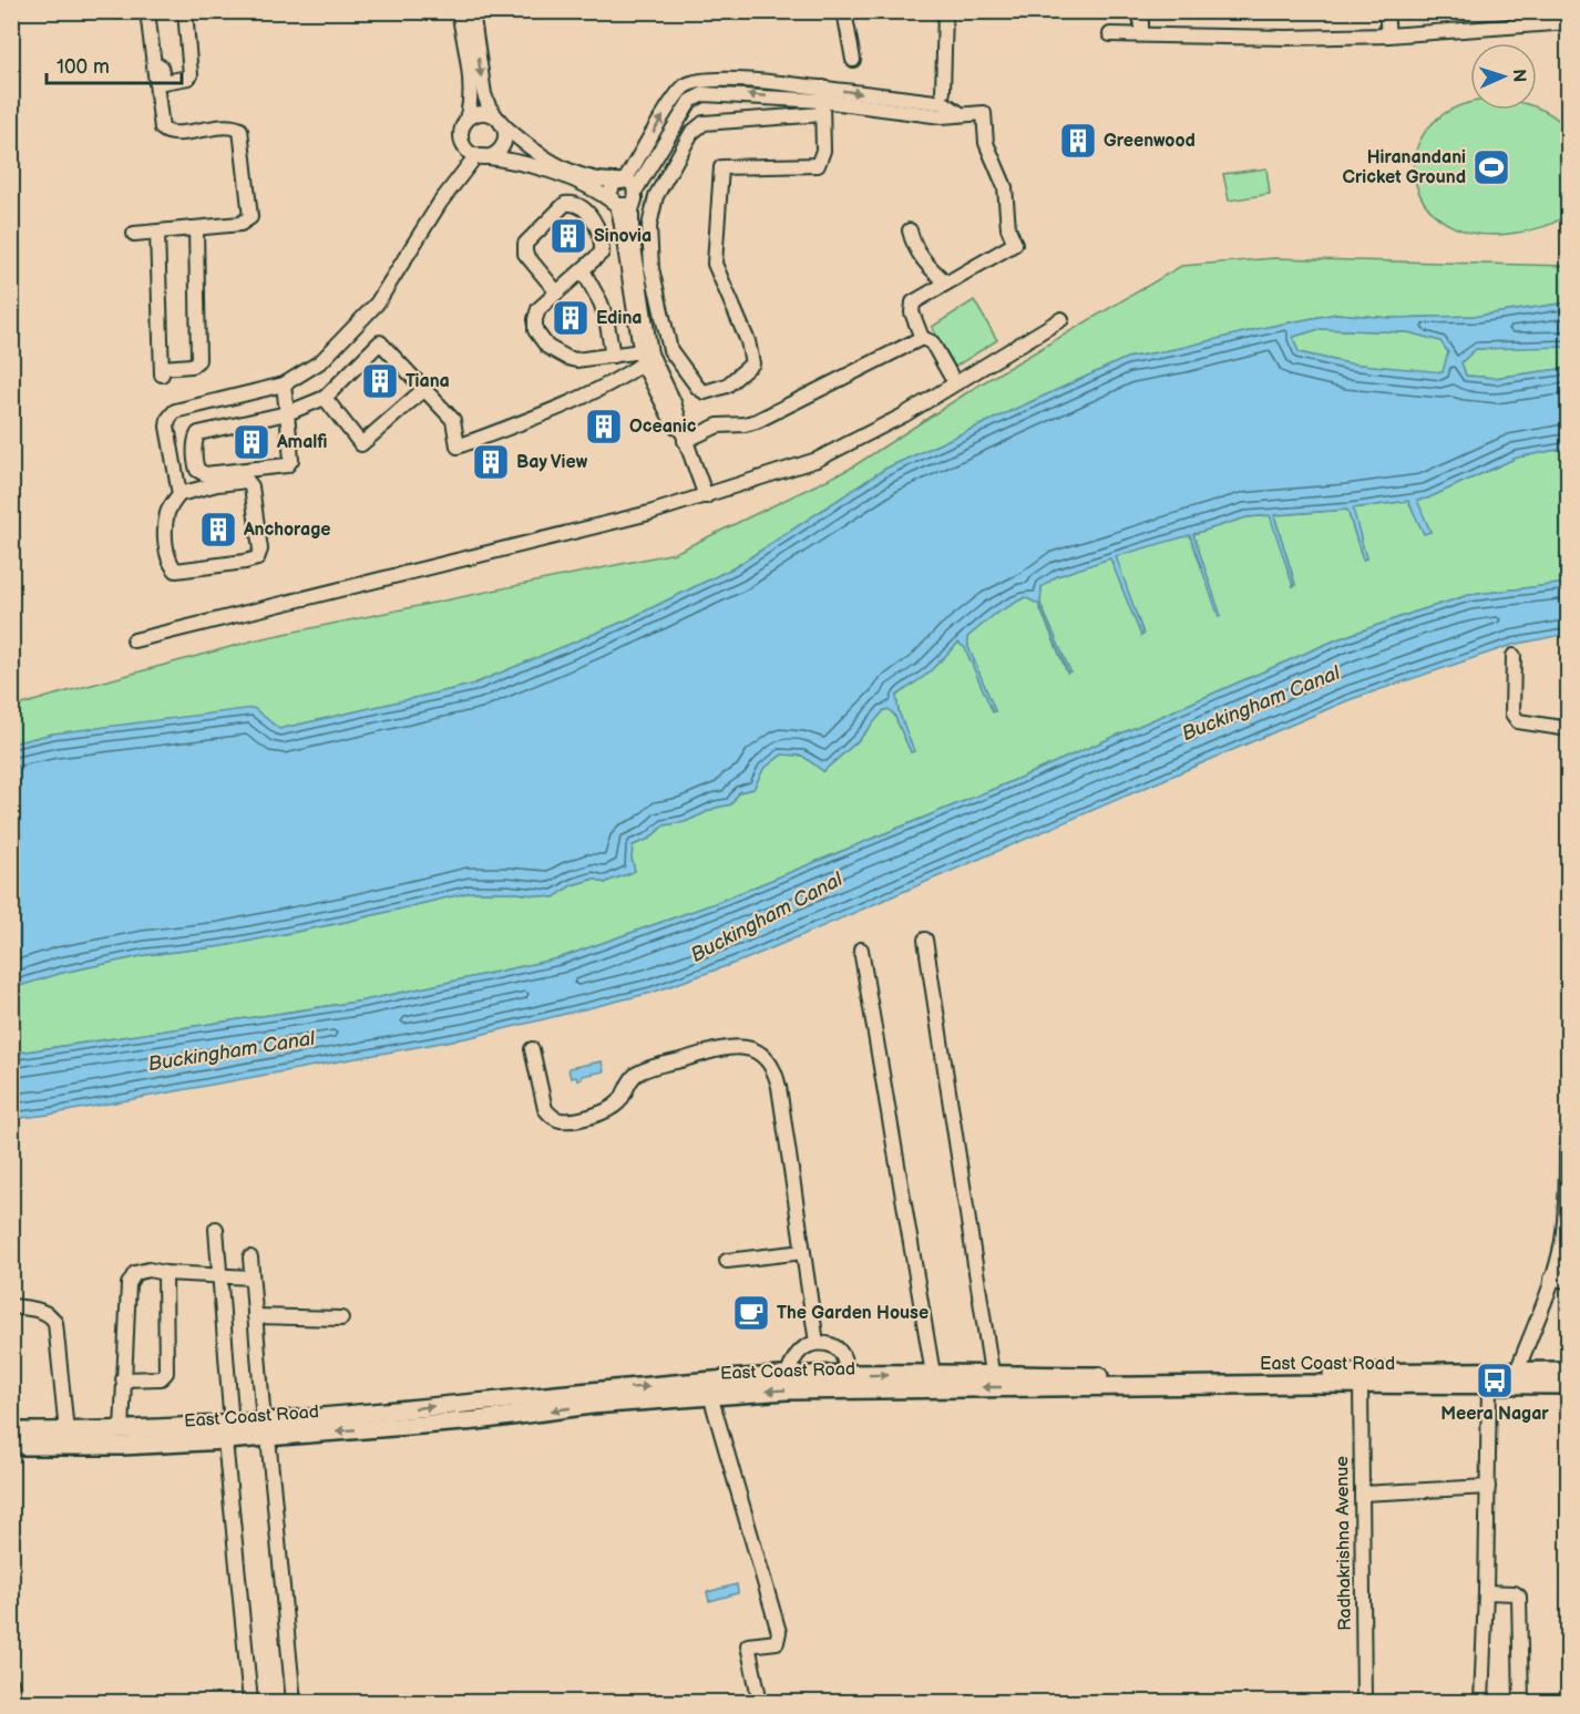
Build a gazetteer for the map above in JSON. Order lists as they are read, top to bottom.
{
  "streets": {
    "main road": ["East Coast Road"],
    "street": ["Radhakrishna Avenue"]
  },
  "crossings": [
    ["East Coast Road", "Radhakrishna Avenue"]
  ],
  "water": ["Buckingham Canal"],
  "places": {
    "building": [
      "Greenwood",
      "Sinovia",
      "Edina",
      "Tiana",
      "Oceanic",
      "Amalfi",
      "Bay View",
      "Anchorage"
    ],
    "sports": ["Hiranandani Cricket Ground"],
    "cafe": ["The Garden House"],
    "bus stop": ["Meera Nagar"]
  },
  "scale_bar": "100 m",
  "north": "right"
}
